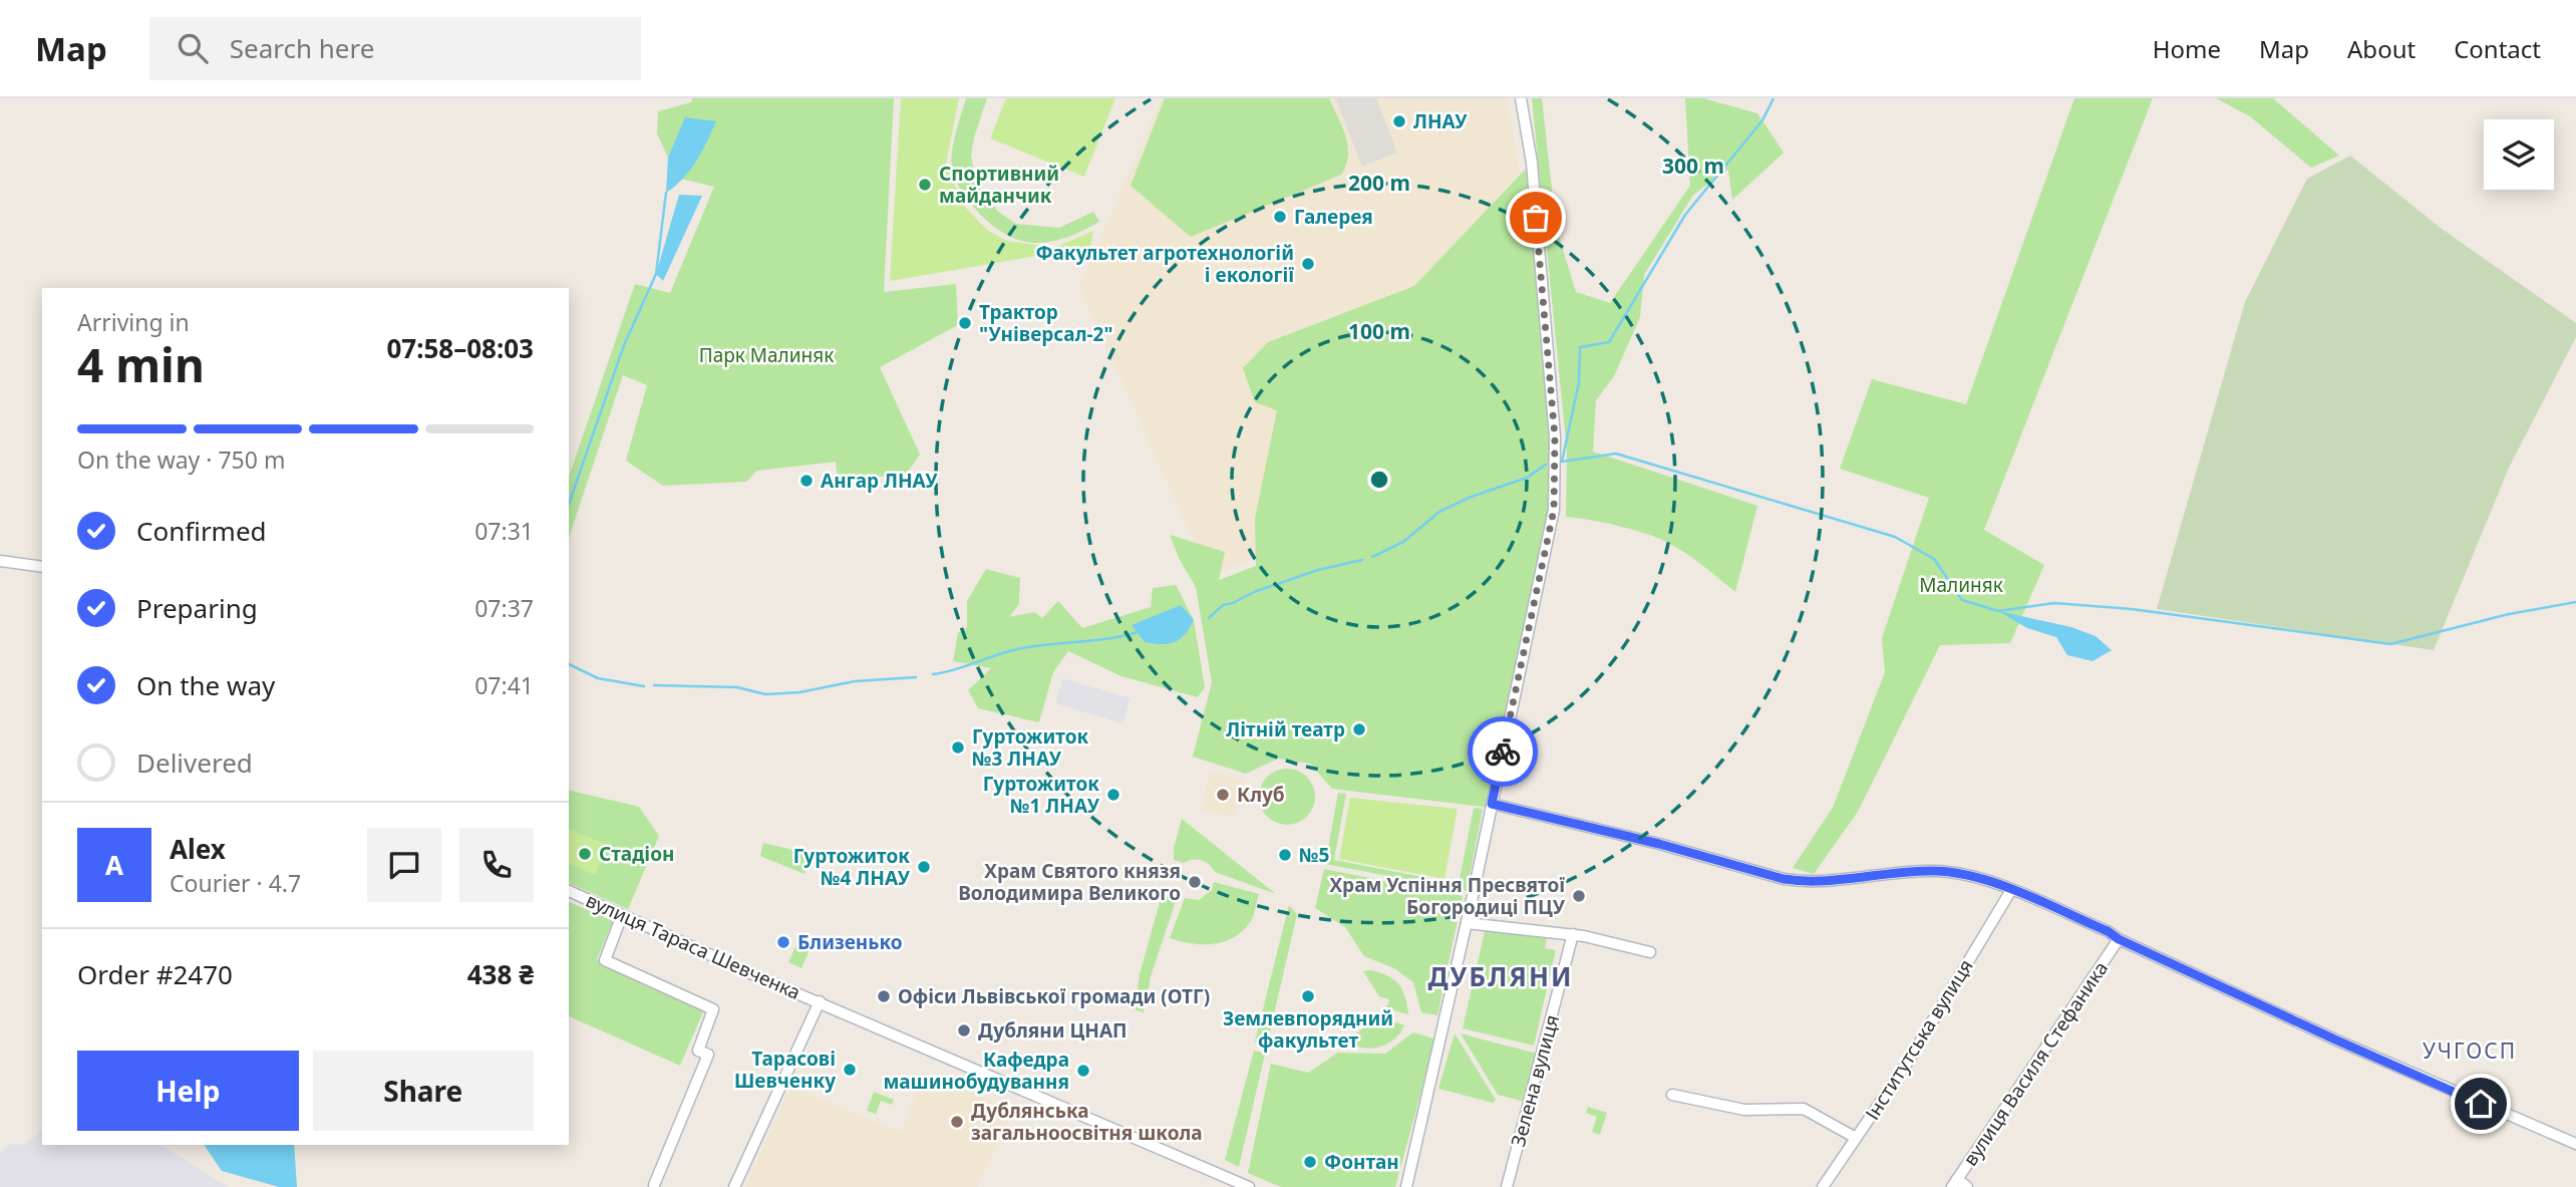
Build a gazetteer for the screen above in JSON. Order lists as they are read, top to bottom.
{
  "streets": {
    "street": [
      "вулиця Тараса Шевченка",
      "Інститутська вулиця",
      "вулиця Василя Стефаника",
      "Зелена вулиця"
    ]
  },
  "districts": ["ДУБЛЯНИ", "УЧГОСП"],
  "parks": ["Парк Малиняк", "Малиняк"],
  "places": [
    "ЛНАУ",
    "Спортивний майданчик",
    "Галерея",
    "Факультет агротехнологій і екології",
    "Трактор \"Універсал-2\"",
    "Ангар ЛНАУ",
    "Літній театр",
    "Гуртожиток №3 ЛНАУ",
    "Гуртожиток №1 ЛНАУ",
    "Клуб",
    "Стадіон",
    "№5",
    "Гуртожиток №4 ЛНАУ",
    "Храм Святого князя Володимира Великого",
    "Храм Успіння Пресвятої Богородиці ПЦУ",
    "Близенько",
    "Офіси Львівської громади (ОТГ)",
    "Землевпорядний факультет",
    "Дубляни ЦНАП",
    "Тарасові Шевченку",
    "Кафедра машинобудування",
    "Дублянська загальноосвітня школа",
    "Фонтан"
  ],
  "page": {
    "header": "Map",
    "search": "Search here",
    "nav": [
      "Home",
      "Map",
      "About",
      "Contact"
    ],
    "heading": ["4 min", "Arriving in", "07:58–08:03"],
    "panel": [
      "Alex",
      "Courier · 4.7",
      "Order #2470",
      "438 ₴"
    ],
    "bar": "On the way · 750 m",
    "list": [
      ["Confirmed", "07:31"],
      ["Preparing", "07:37"],
      ["On the way", "07:41"],
      "Delivered"
    ],
    "round": "A",
    "buttons": ["Help", "Share"]
  },
  "rings": ["300 m", "200 m", "100 m"]
}
